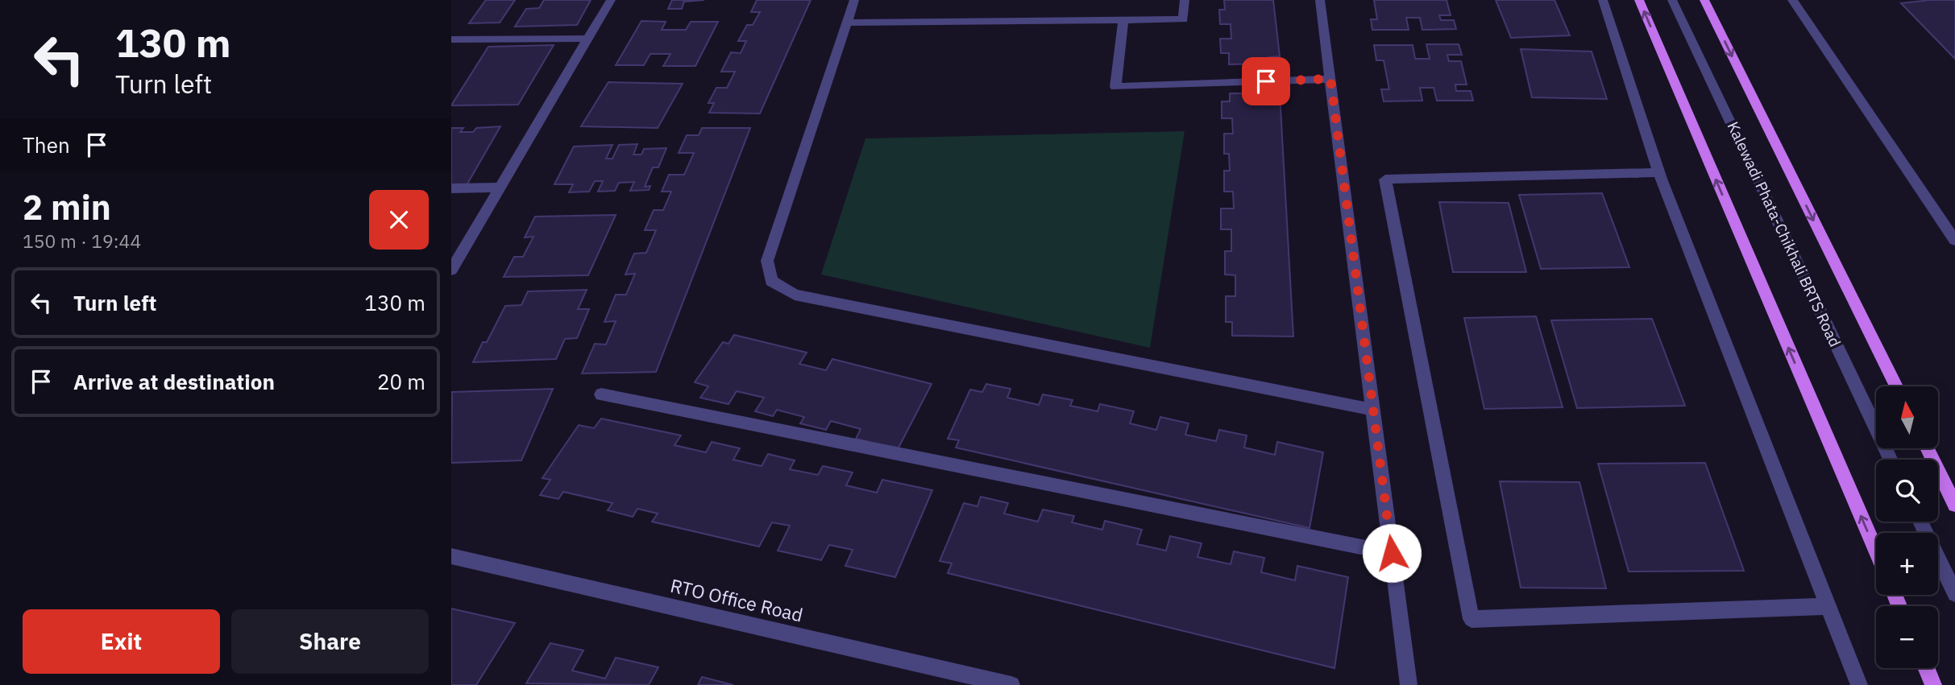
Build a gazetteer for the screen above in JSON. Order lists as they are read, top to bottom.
{
  "streets": {
    "street": ["Kalewadi Phata-Chikhali BRTS Road", "RTO Office Road"]
  },
  "north": "top",
  "page": {
    "turn": ["130 m", "Turn left"],
    "then": "Then",
    "heading": ["2 min", "150 m · 19:44"],
    "list": [
      {
        "name": "Turn left",
        "value": "130 m"
      },
      {
        "name": "Arrive at destination",
        "value": "20 m"
      }
    ],
    "map_buttons": ["+", "−"],
    "buttons": ["Exit", "Share"]
  }
}
